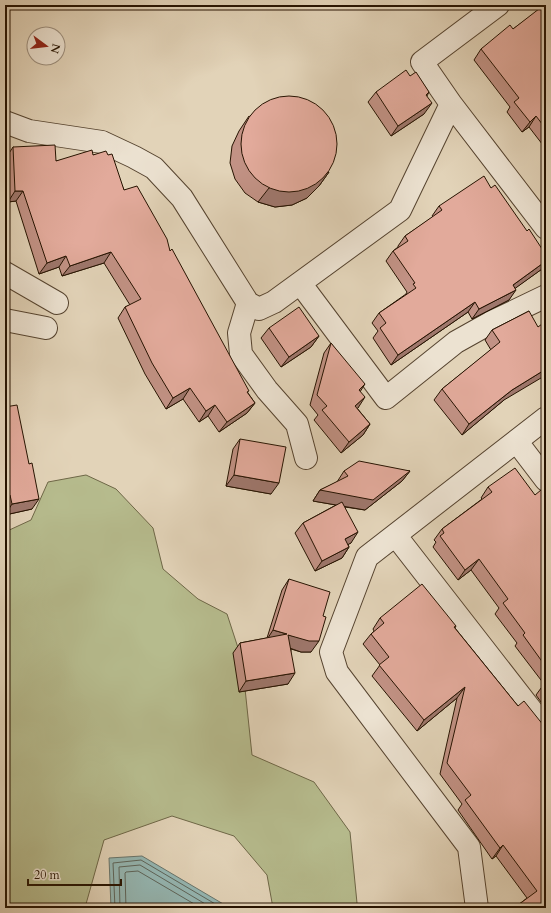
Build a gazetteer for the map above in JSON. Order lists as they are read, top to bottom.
{
  "scale_bar": "20 m",
  "north": "right"
}
